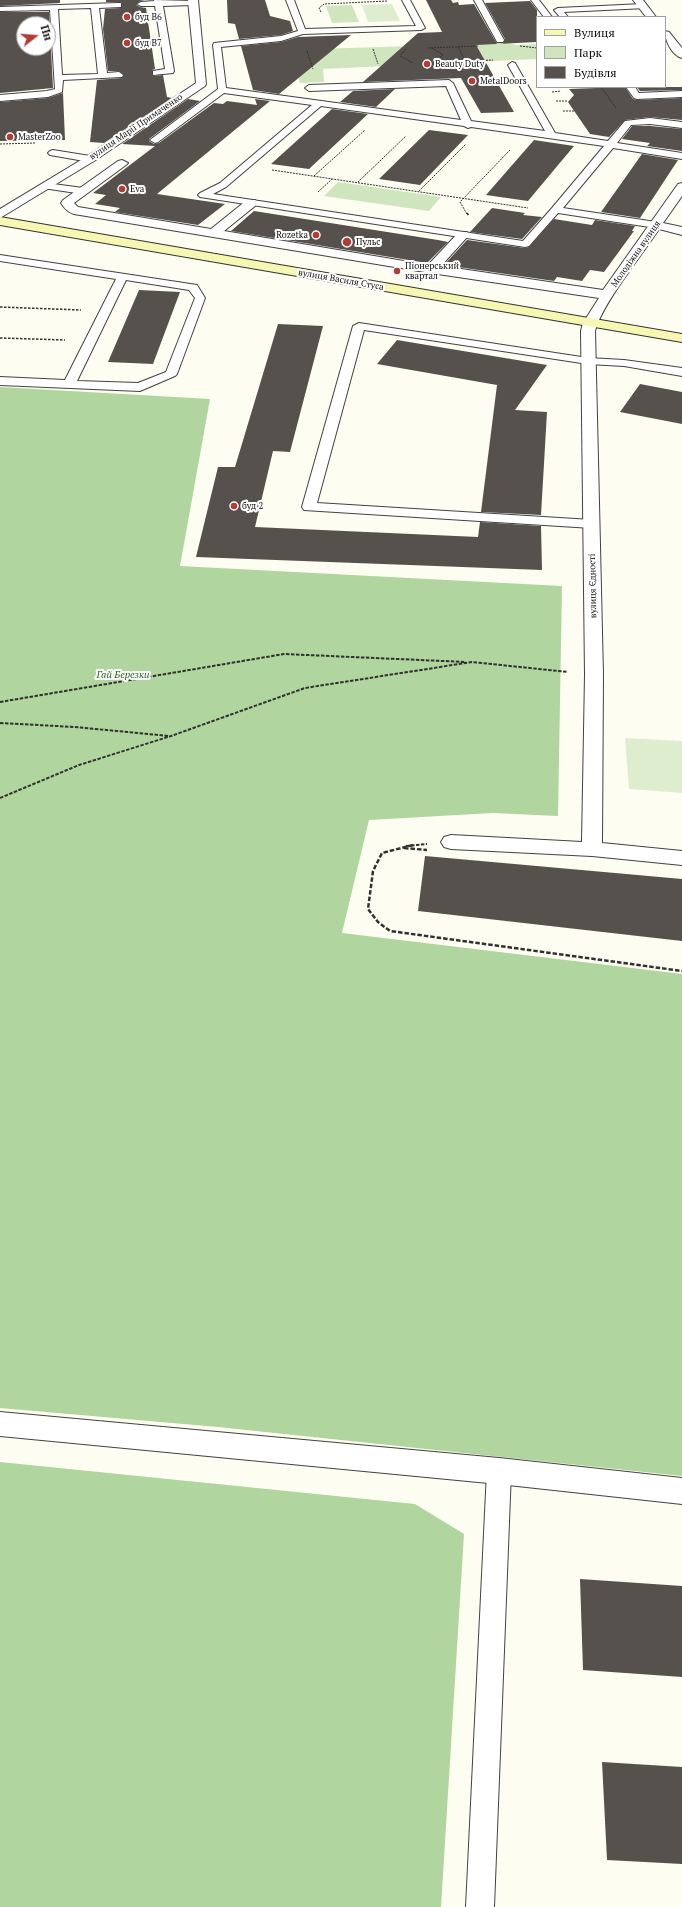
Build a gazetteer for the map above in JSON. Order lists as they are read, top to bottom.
{
  "streets": {
    "main road": ["вулиця Василя Стуса"],
    "street": ["вулиця Марії Примаченко", "Молодіжна вулиця", "вулиця Єдності"]
  },
  "crossings": [
    ["Молодіжна вулиця", "вулиця Василя Стуса"],
    ["Молодіжна вулиця", "вулиця Єдності"],
    ["вулиця Василя Стуса", "вулиця Єдності"]
  ],
  "parks": ["Гай Березки"],
  "places": [
    "буд В6",
    "буд В7",
    "Beauty Duty",
    "MetalDoors",
    "MasterZoo",
    "Eva",
    "Rozetka",
    "Пульс",
    "Піонерський квартал",
    "буд 2"
  ],
  "legend": ["Вулиця", "Парк", "Будівля"],
  "north": "right"
}
